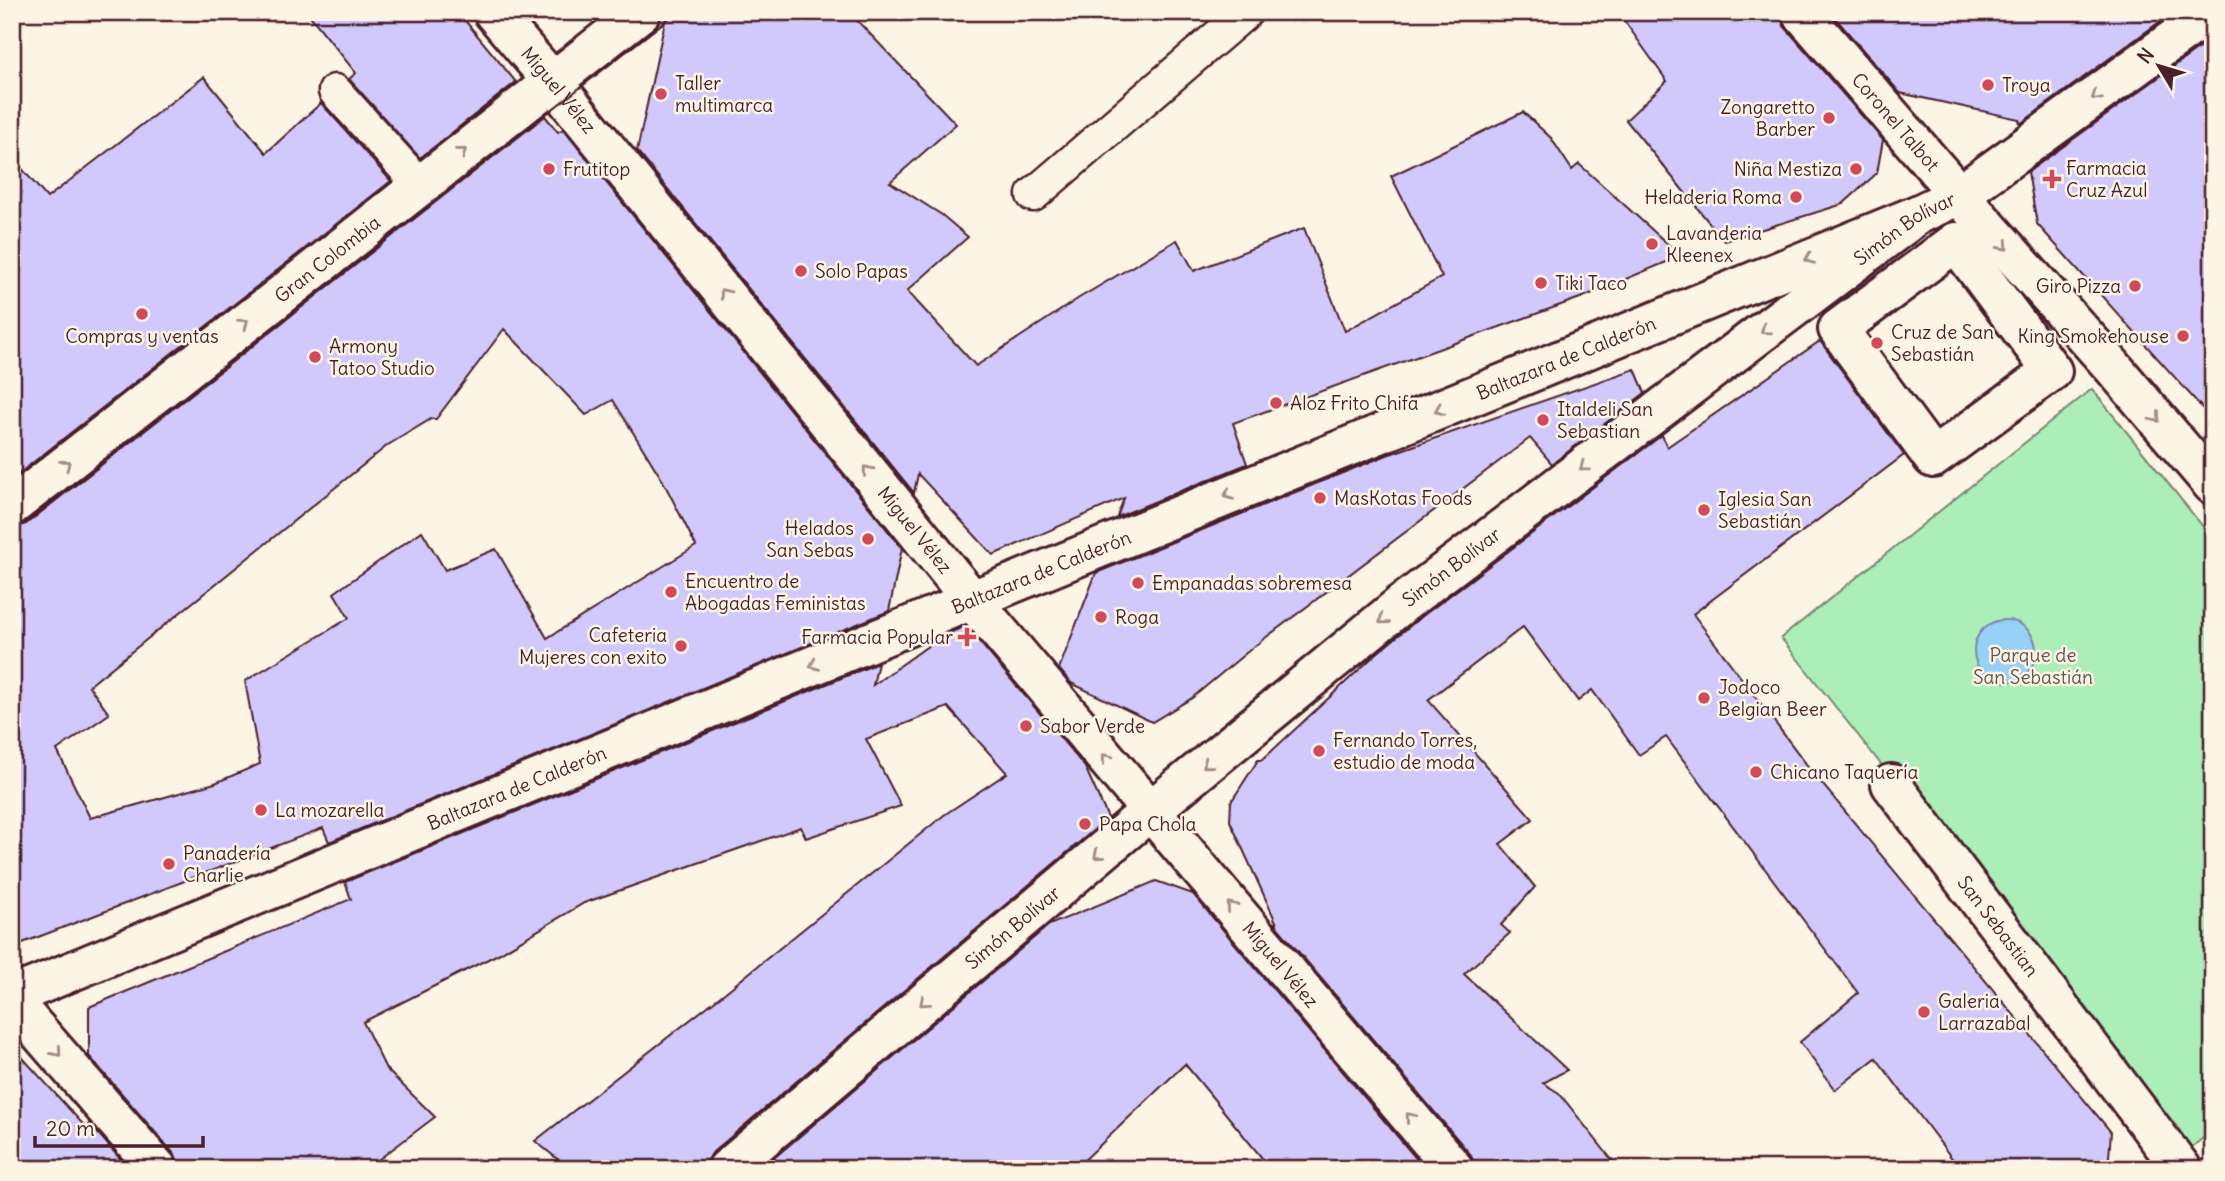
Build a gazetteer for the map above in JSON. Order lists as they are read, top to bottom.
{
  "streets": {
    "street": [
      "Miguel Vélez",
      "Coronel Talbot",
      "Simón Bolívar",
      "Gran Colombia",
      "Baltazara de Calderón",
      "San Sebastian"
    ]
  },
  "crossings": [
    ["Miguel Vélez", "Simón Bolívar"],
    ["Miguel Vélez", "Gran Colombia"],
    ["Miguel Vélez", "Baltazara de Calderón"],
    ["Coronel Talbot", "Simón Bolívar"],
    ["Simón Bolívar", "Baltazara de Calderón"]
  ],
  "one_way": [
    "Miguel Vélez",
    "Coronel Talbot",
    "Simón Bolívar",
    "Gran Colombia",
    "Baltazara de Calderón"
  ],
  "parks": ["Parque de San Sebastián"],
  "places": {
    "other": [
      "Troya",
      "Taller multimarca",
      "Zongaretto Barber",
      "Frutitop",
      "Niña Mestiza",
      "Heladeria Roma",
      "Lavanderia Kleenex",
      "Solo Papas",
      "Tiki Taco",
      "Giro Pizza",
      "Compras y ventas",
      "King Smokehouse",
      "Cruz de San Sebastián",
      "Armony Tatoo Studio",
      "Aloz Frito Chifa",
      "Italdeli San Sebastian",
      "MasKotas Foods",
      "Iglesia San Sebastián",
      "Helados San Sebas",
      "Empanadas sobremesa",
      "Encuentro de Abogadas Feministas",
      "Roga",
      "Cafeteria Mujeres con exito",
      "Jodoco Belgian Beer",
      "Sabor Verde",
      "Fernando Torres, estudio de moda",
      "Chicano Taquería",
      "La mozarella",
      "Papa Chola",
      "Panadería Charlie",
      "Galeria Larrazabal"
    ],
    "health": ["Farmacia Cruz Azul", "Farmacia Popular"]
  },
  "scale_bar": "20 m",
  "north": "top left"
}
